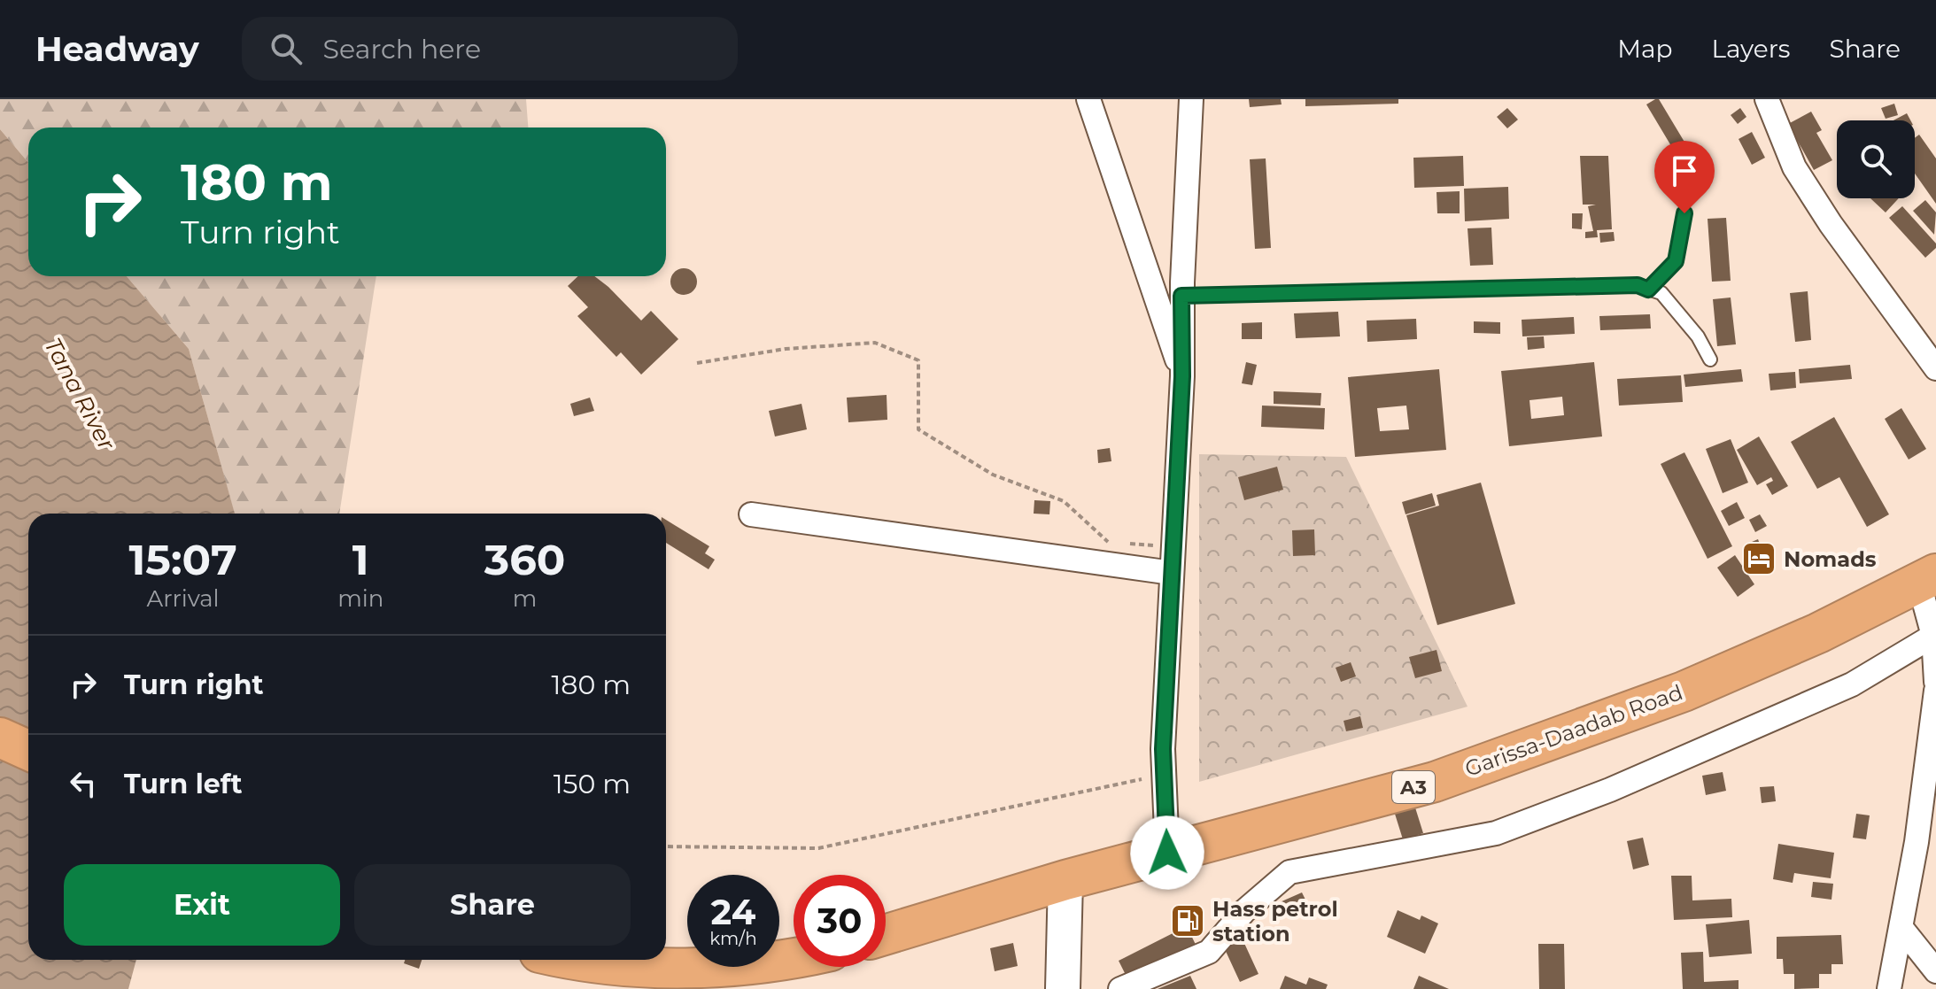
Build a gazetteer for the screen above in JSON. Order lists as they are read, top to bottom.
{
  "streets": {
    "highway": ["Garissa-Daadab Road", "A3"]
  },
  "water": ["Tana River"],
  "places": {
    "hotel": ["Nomads"],
    "fuel station": ["Hass petrol station"]
  },
  "page": {
    "header": "Headway",
    "search": "Search here",
    "nav": ["Map", "Layers", "Share"],
    "turn": ["180 m", "Turn right"],
    "eta": [
      "15:07",
      "Arrival",
      "1",
      "min",
      "360",
      "m"
    ],
    "list": [
      {
        "name": "Turn right",
        "value": "180 m"
      },
      {
        "name": "Turn left",
        "value": "150 m"
      }
    ],
    "buttons": ["Exit", "Share"],
    "speed": "24 km/h",
    "limit": "30"
  }
}
